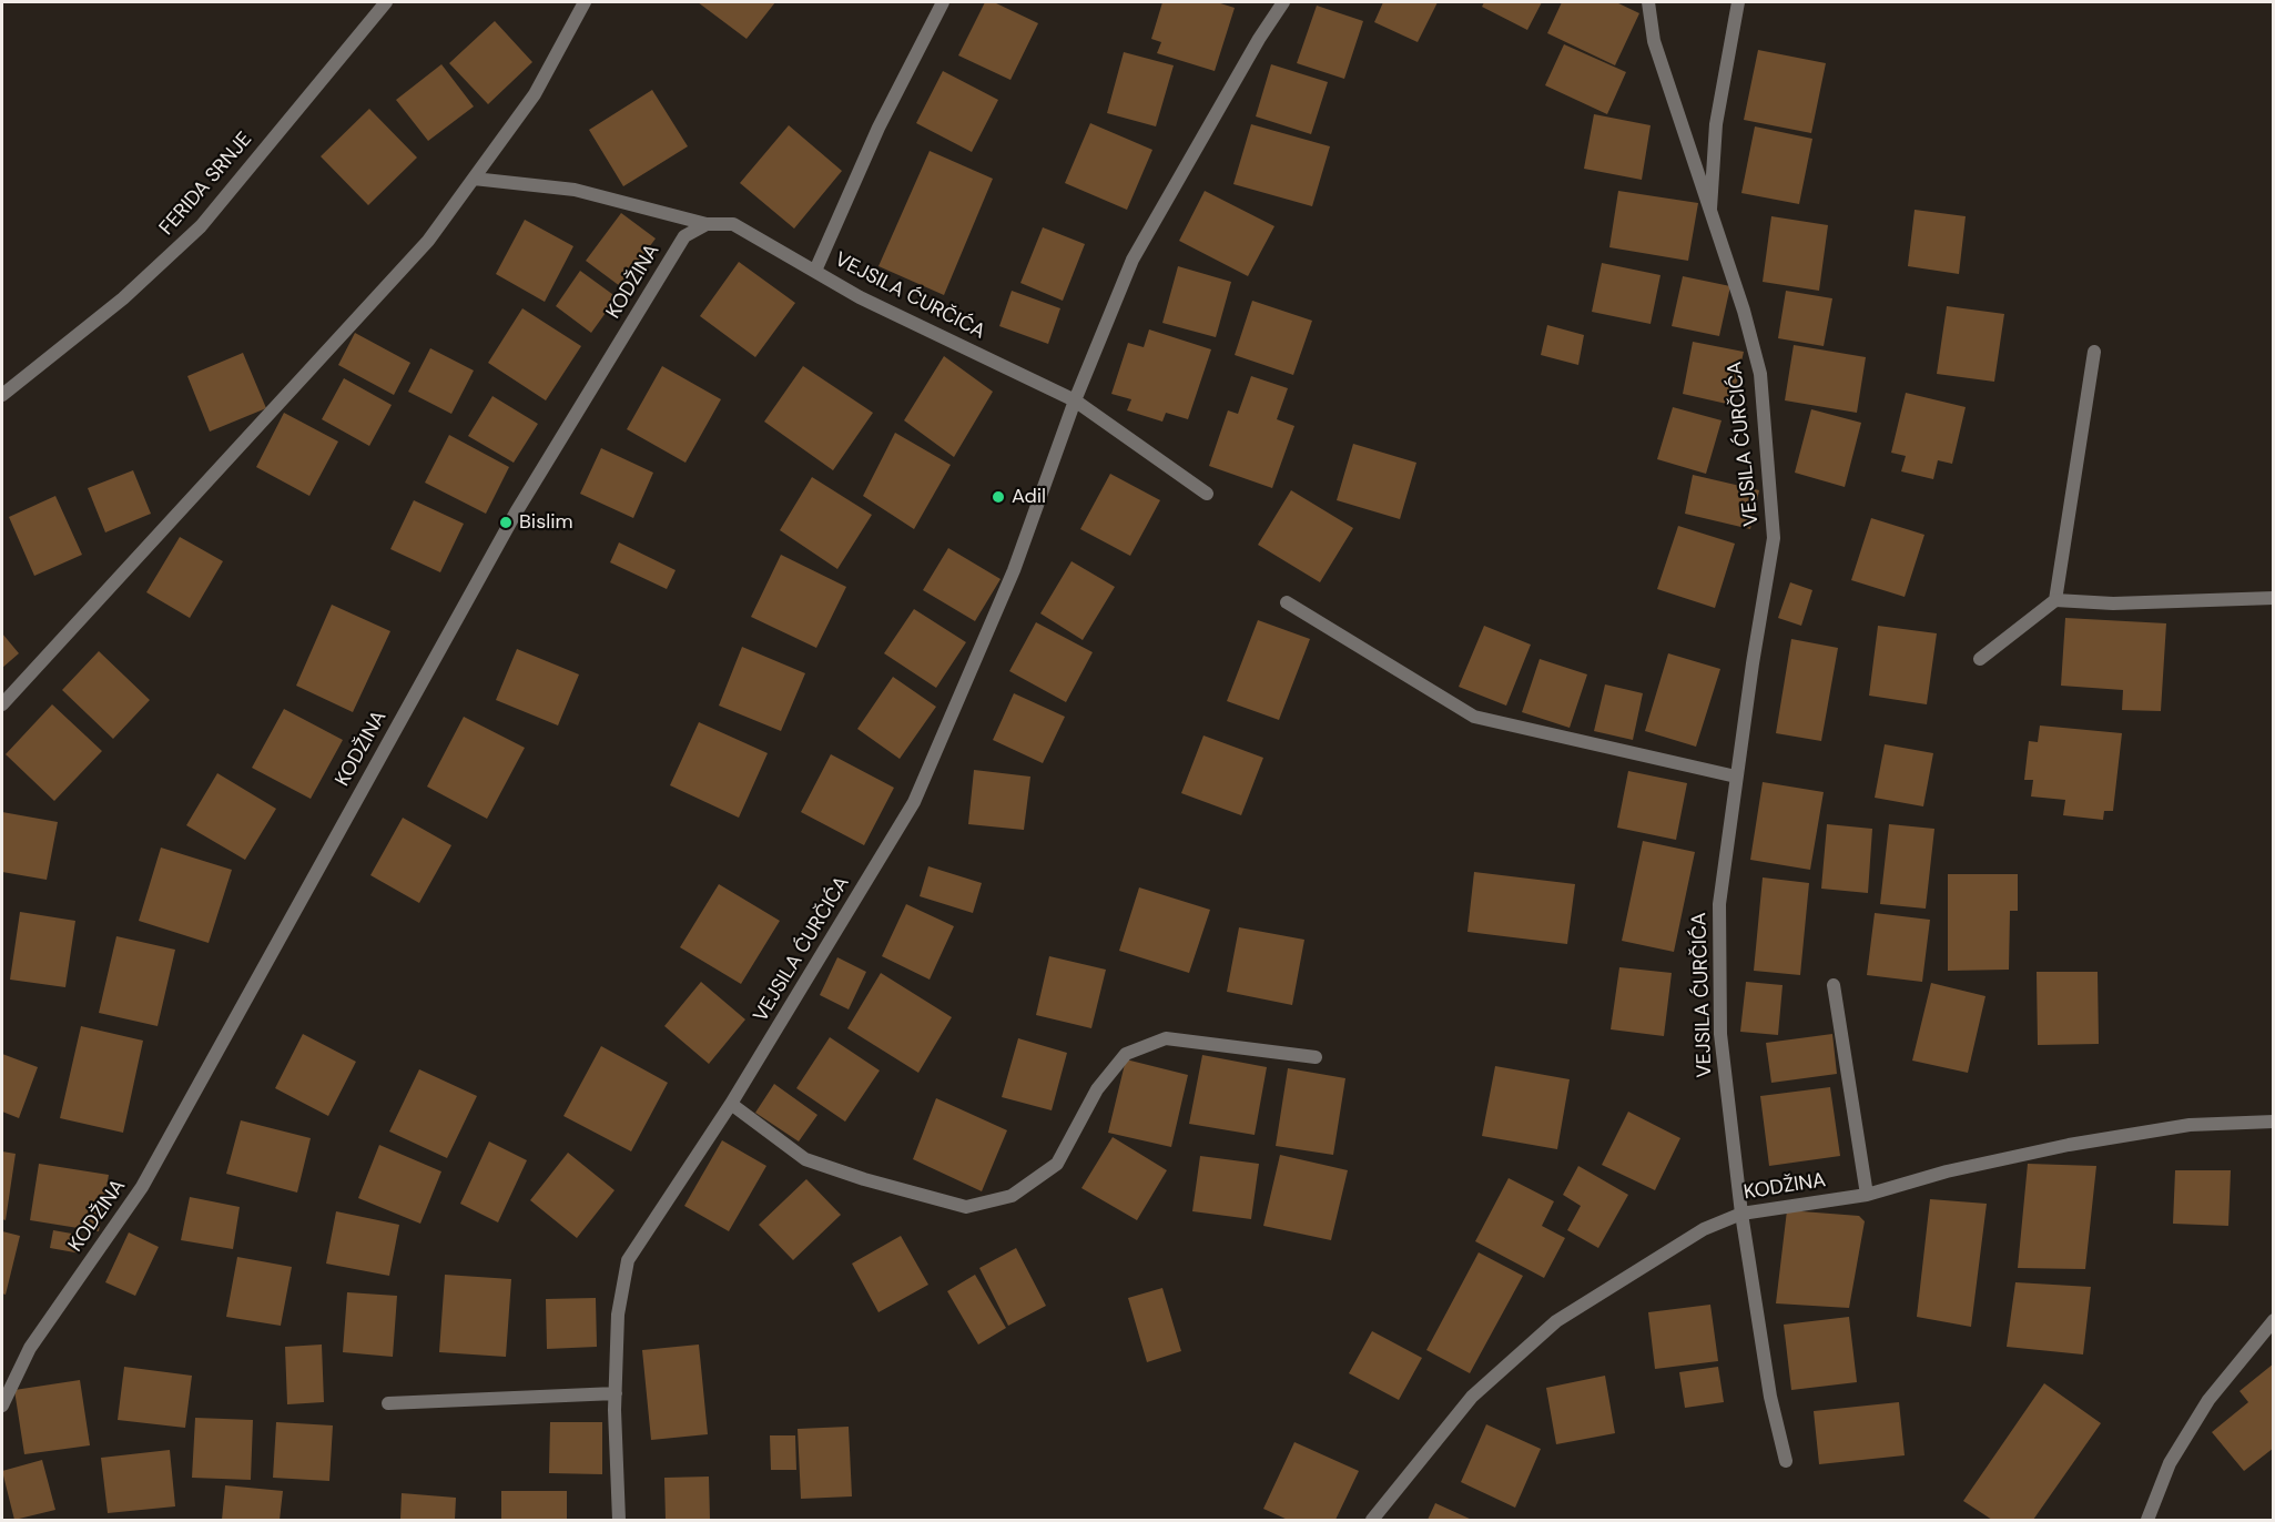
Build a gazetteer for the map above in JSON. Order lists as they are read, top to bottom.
{
  "streets": {
    "street": ["FERIDA SRNJE", "KODŽINA", "VEJSILA ĆURČIĆA"]
  },
  "crossings": [
    ["KODŽINA", "VEJSILA ĆURČIĆA"]
  ],
  "places": ["Adil", "Bislim"]
}
